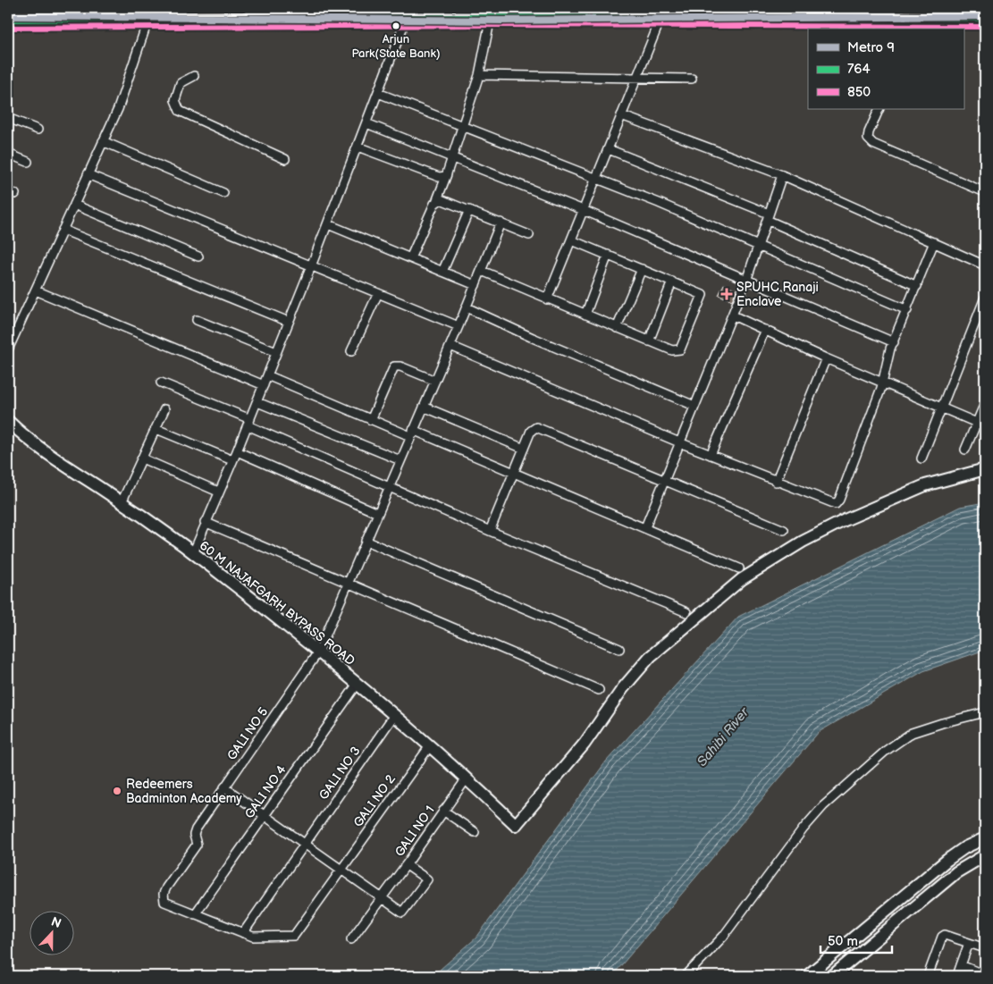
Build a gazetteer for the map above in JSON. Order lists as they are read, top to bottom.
{
  "streets": {
    "street": [
      "60 M NAJAFGARH BYPASS ROAD",
      "GALI NO 5",
      "GALI NO 3",
      "GALI NO 4",
      "GALI NO 2",
      "GALI NO 1"
    ]
  },
  "crossings": [
    ["60 M NAJAFGARH BYPASS ROAD", "GALI NO 5"],
    ["60 M NAJAFGARH BYPASS ROAD", "GALI NO 3"],
    ["60 M NAJAFGARH BYPASS ROAD", "GALI NO 4"],
    ["60 M NAJAFGARH BYPASS ROAD", "GALI NO 2"],
    ["60 M NAJAFGARH BYPASS ROAD", "GALI NO 1"],
    ["GALI NO 5", "GALI NO 4"],
    ["GALI NO 3", "GALI NO 2"]
  ],
  "water": ["Sahibi River"],
  "places": {
    "other": ["Arjun Park(State Bank)", "Redeemers Badminton Academy"],
    "health": ["SPUHC Ranaji Enclave"]
  },
  "lines": ["metro line 9", "transit line 764", "transit line 850"],
  "legend": ["Metro 9", "764", "850"],
  "scale_bar": "50 m",
  "north": "top"
}
